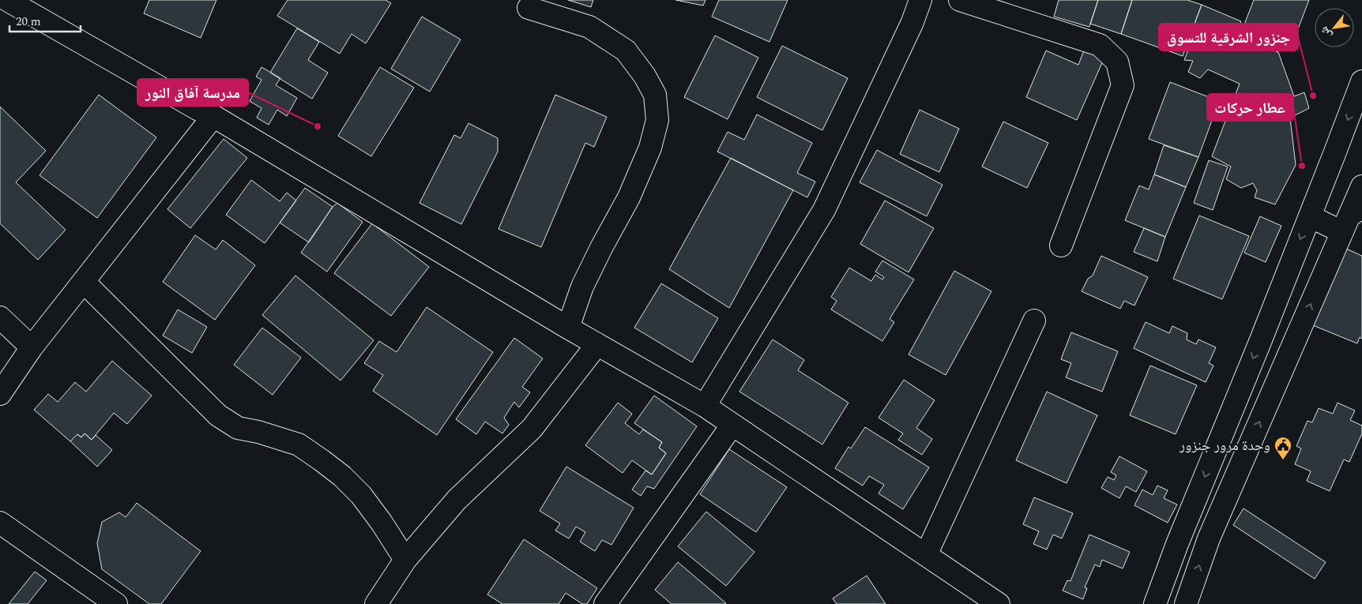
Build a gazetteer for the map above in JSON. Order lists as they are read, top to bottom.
{
  "places": {
    "other": ["جنزور الشرقية للتسوق", "مدرسة آفاق النور", "عطار حركات"],
    "public building": ["وحدة مرور جنزور"]
  },
  "scale_bar": "20 m",
  "north": "bottom left"
}
